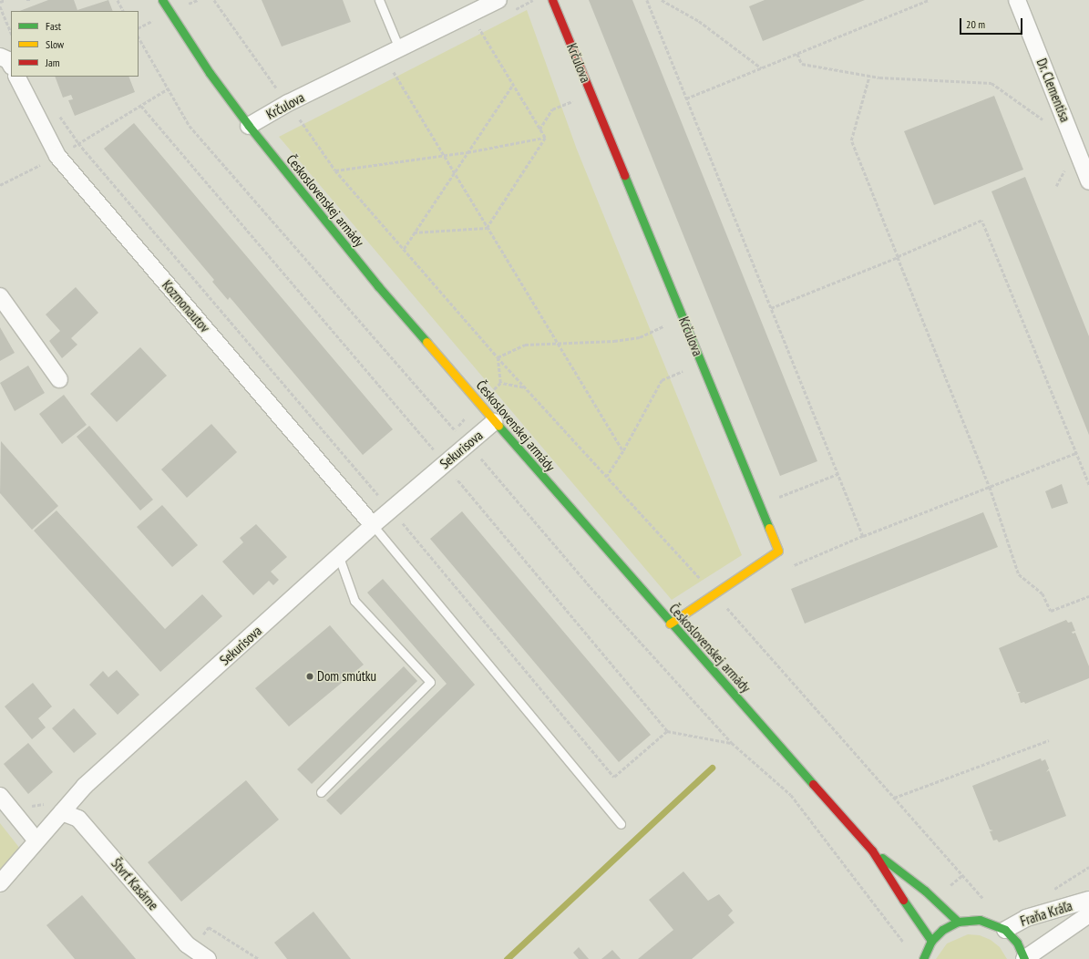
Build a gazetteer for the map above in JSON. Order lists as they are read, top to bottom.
{
  "streets": {
    "main road": ["Krčulova", "Československej armády"],
    "street": [
      "Dr. Clementisa",
      "Kozmonautov",
      "Sekurisova",
      "Štvrť Kasárne",
      "Fraňa Kráľa"
    ]
  },
  "crossings": [
    ["Krčulova", "Československej armády"],
    ["Československej armády", "Sekurisova"],
    ["Kozmonautov", "Sekurisova"],
    ["Sekurisova", "Štvrť Kasárne"]
  ],
  "places": ["Dom smútku"],
  "legend": ["Fast", "Slow", "Jam"],
  "scale_bar": "20 m"
}
